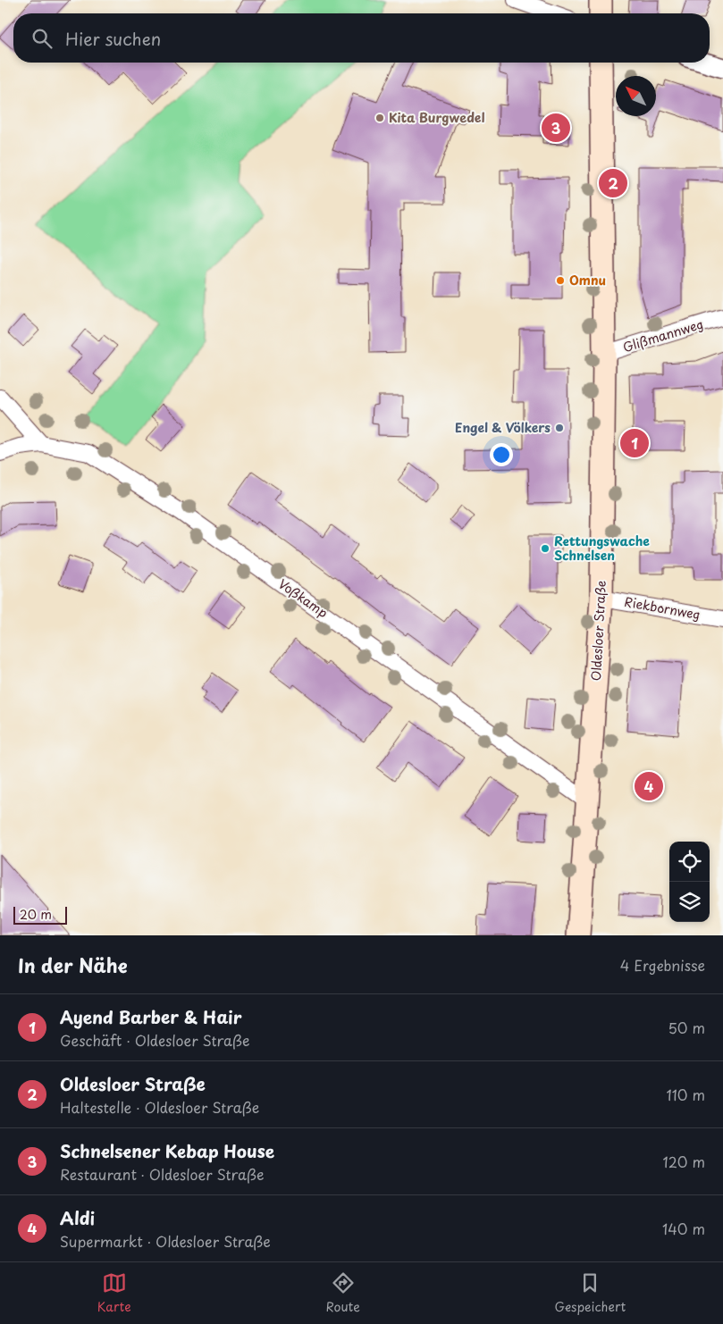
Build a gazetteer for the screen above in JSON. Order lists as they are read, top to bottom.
{
  "streets": {
    "main road": ["Oldesloer Straße"],
    "street": ["Glißmannweg", "Voßkamp", "Riekbornweg"]
  },
  "crossings": [
    ["Glißmannweg", "Oldesloer Straße"],
    ["Voßkamp", "Oldesloer Straße"],
    ["Riekbornweg", "Oldesloer Straße"]
  ],
  "places": [
    "Kita Burgwedel",
    "Omnu",
    "Engel & Völkers",
    "Rettungswache Schnelsen"
  ],
  "scale_bar": "20 m",
  "north": "top left",
  "page": {
    "search": "Hier suchen",
    "pins": [
      "3",
      "2",
      "1",
      "4"
    ],
    "scale": "20 m",
    "heading": ["In der Nähe", "4 Ergebnisse"],
    "list": [
      {
        "mark": "1",
        "name": "Ayend Barber & Hair",
        "note": "Geschäft · Oldesloer Straße",
        "value": "50 m"
      },
      {
        "mark": "2",
        "name": "Oldesloer Straße",
        "note": "Haltestelle · Oldesloer Straße",
        "value": "110 m"
      },
      {
        "mark": "3",
        "name": "Schnelsener Kebap House",
        "note": "Restaurant · Oldesloer Straße",
        "value": "120 m"
      },
      {
        "mark": "4",
        "name": "Aldi",
        "note": "Supermarkt · Oldesloer Straße",
        "value": "140 m"
      }
    ],
    "nav": ["Karte", "Route", "Gespeichert"]
  }
}
